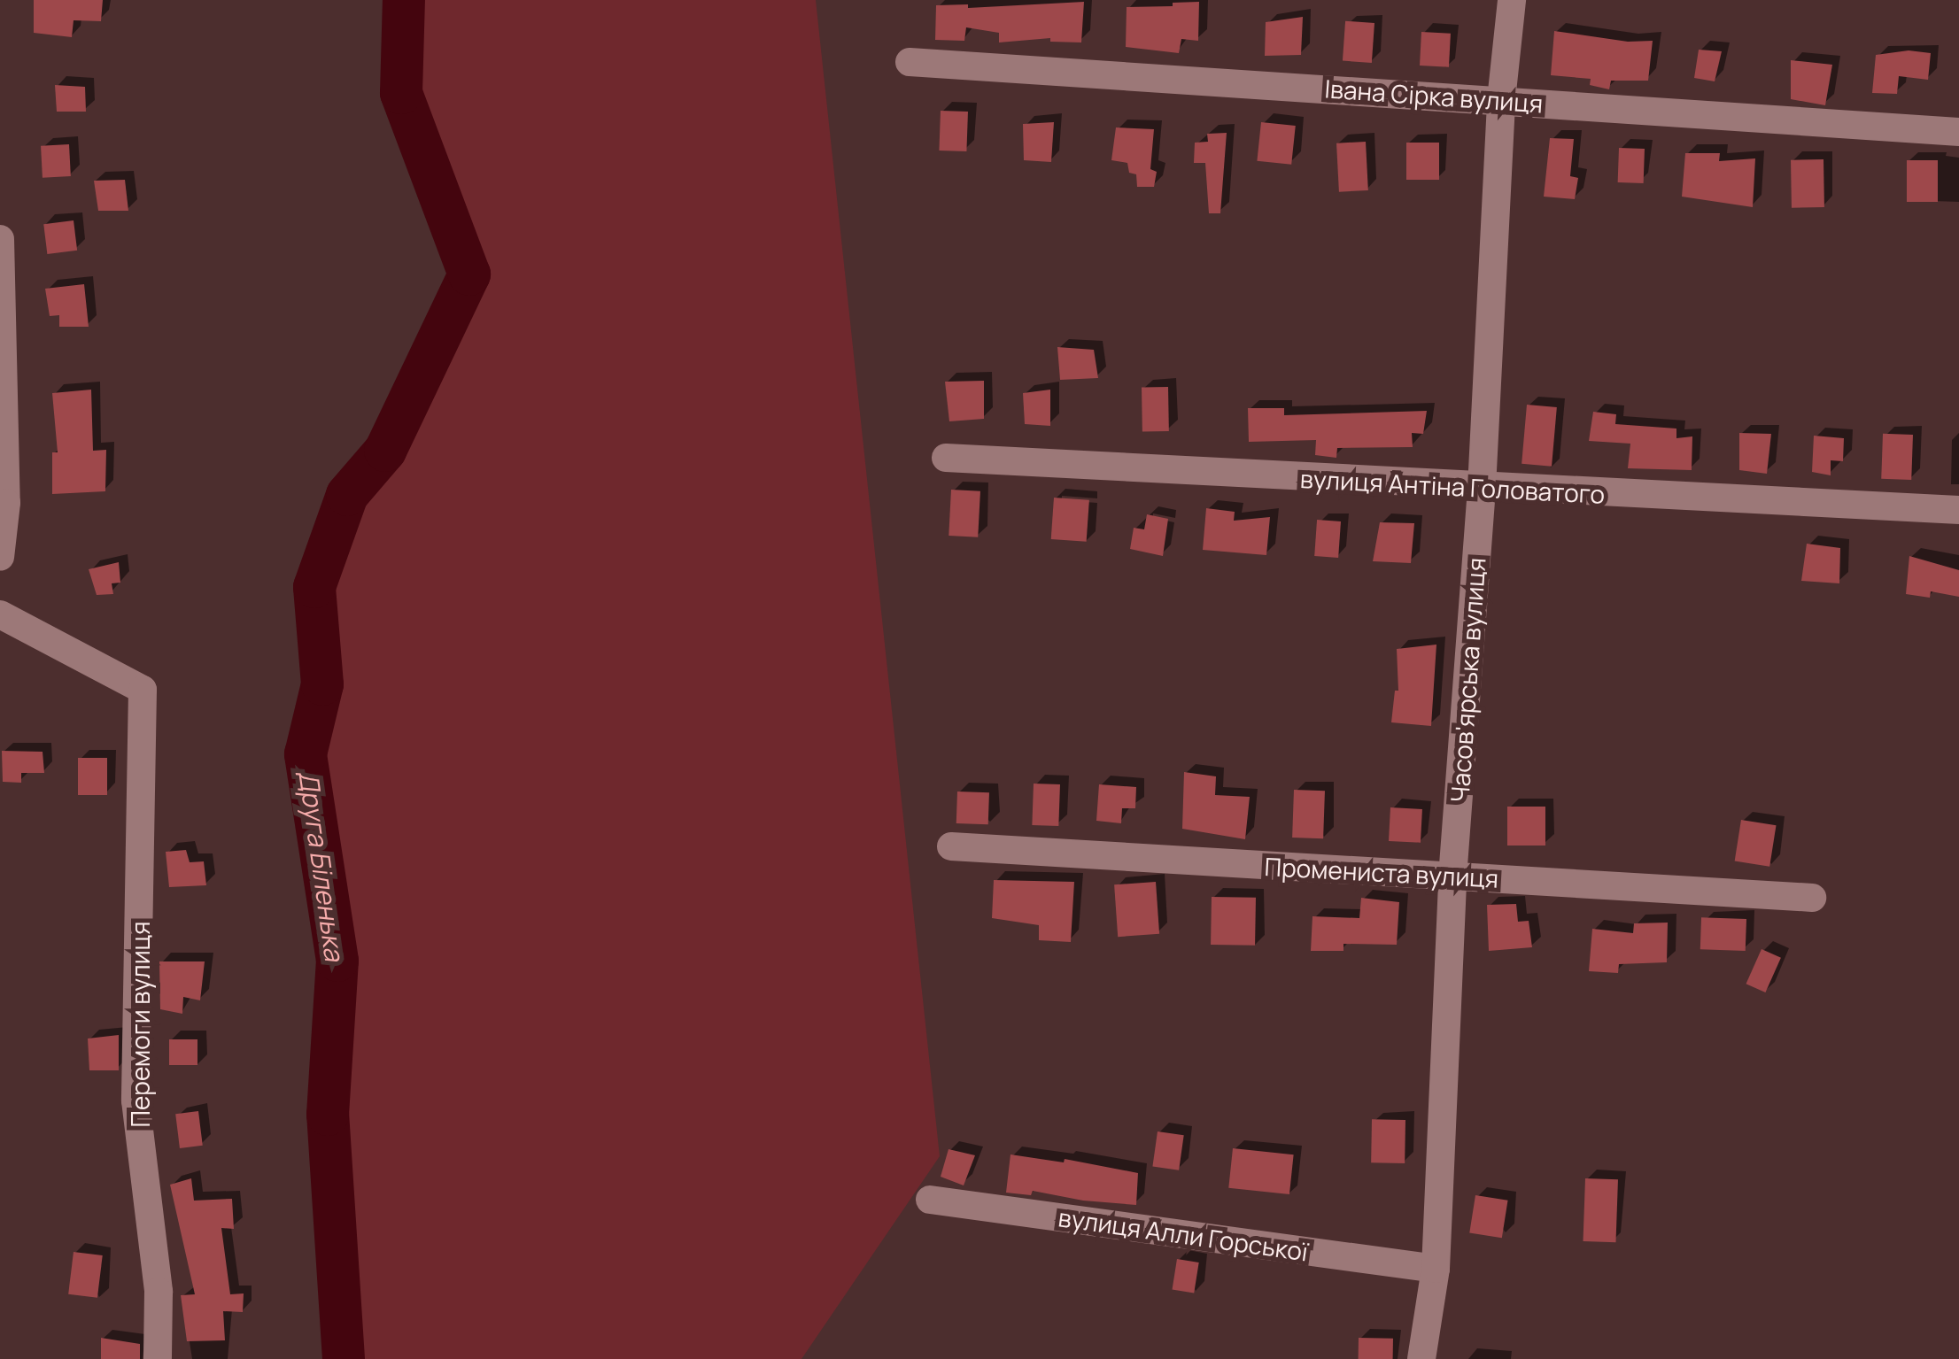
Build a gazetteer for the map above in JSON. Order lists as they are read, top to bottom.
{
  "streets": {
    "street": [
      "Івана Сірка вулиця",
      "вулиця Антіна Головатого",
      "Часов'ярська вулиця",
      "Промениста вулиця",
      "Перемоги вулиця",
      "вулиця Алли Горської"
    ]
  },
  "crossings": [
    ["Івана Сірка вулиця", "Часов'ярська вулиця"],
    ["вулиця Антіна Головатого", "Часов'ярська вулиця"],
    ["Часов'ярська вулиця", "Промениста вулиця"],
    ["Часов'ярська вулиця", "вулиця Алли Горської"]
  ],
  "water": ["Друга Біленька"]
}
